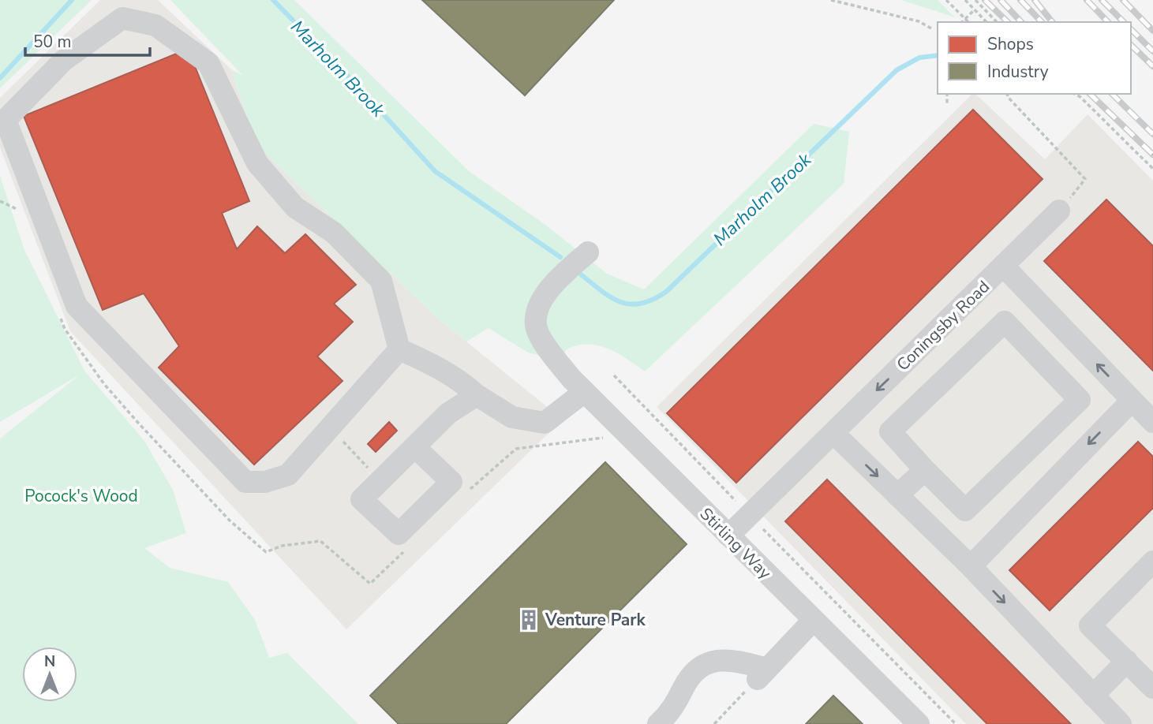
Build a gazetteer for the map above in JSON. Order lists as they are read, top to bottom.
{
  "streets": {
    "street": ["Coningsby Road", "Stirling Way"]
  },
  "crossings": [
    ["Coningsby Road", "Stirling Way"]
  ],
  "water": ["Marholm Brook"],
  "parks": ["Pocock's Wood"],
  "places": {
    "building": ["Venture Park"]
  },
  "legend": ["Shops", "Industry"],
  "scale_bar": "50 m",
  "north": "top"
}
